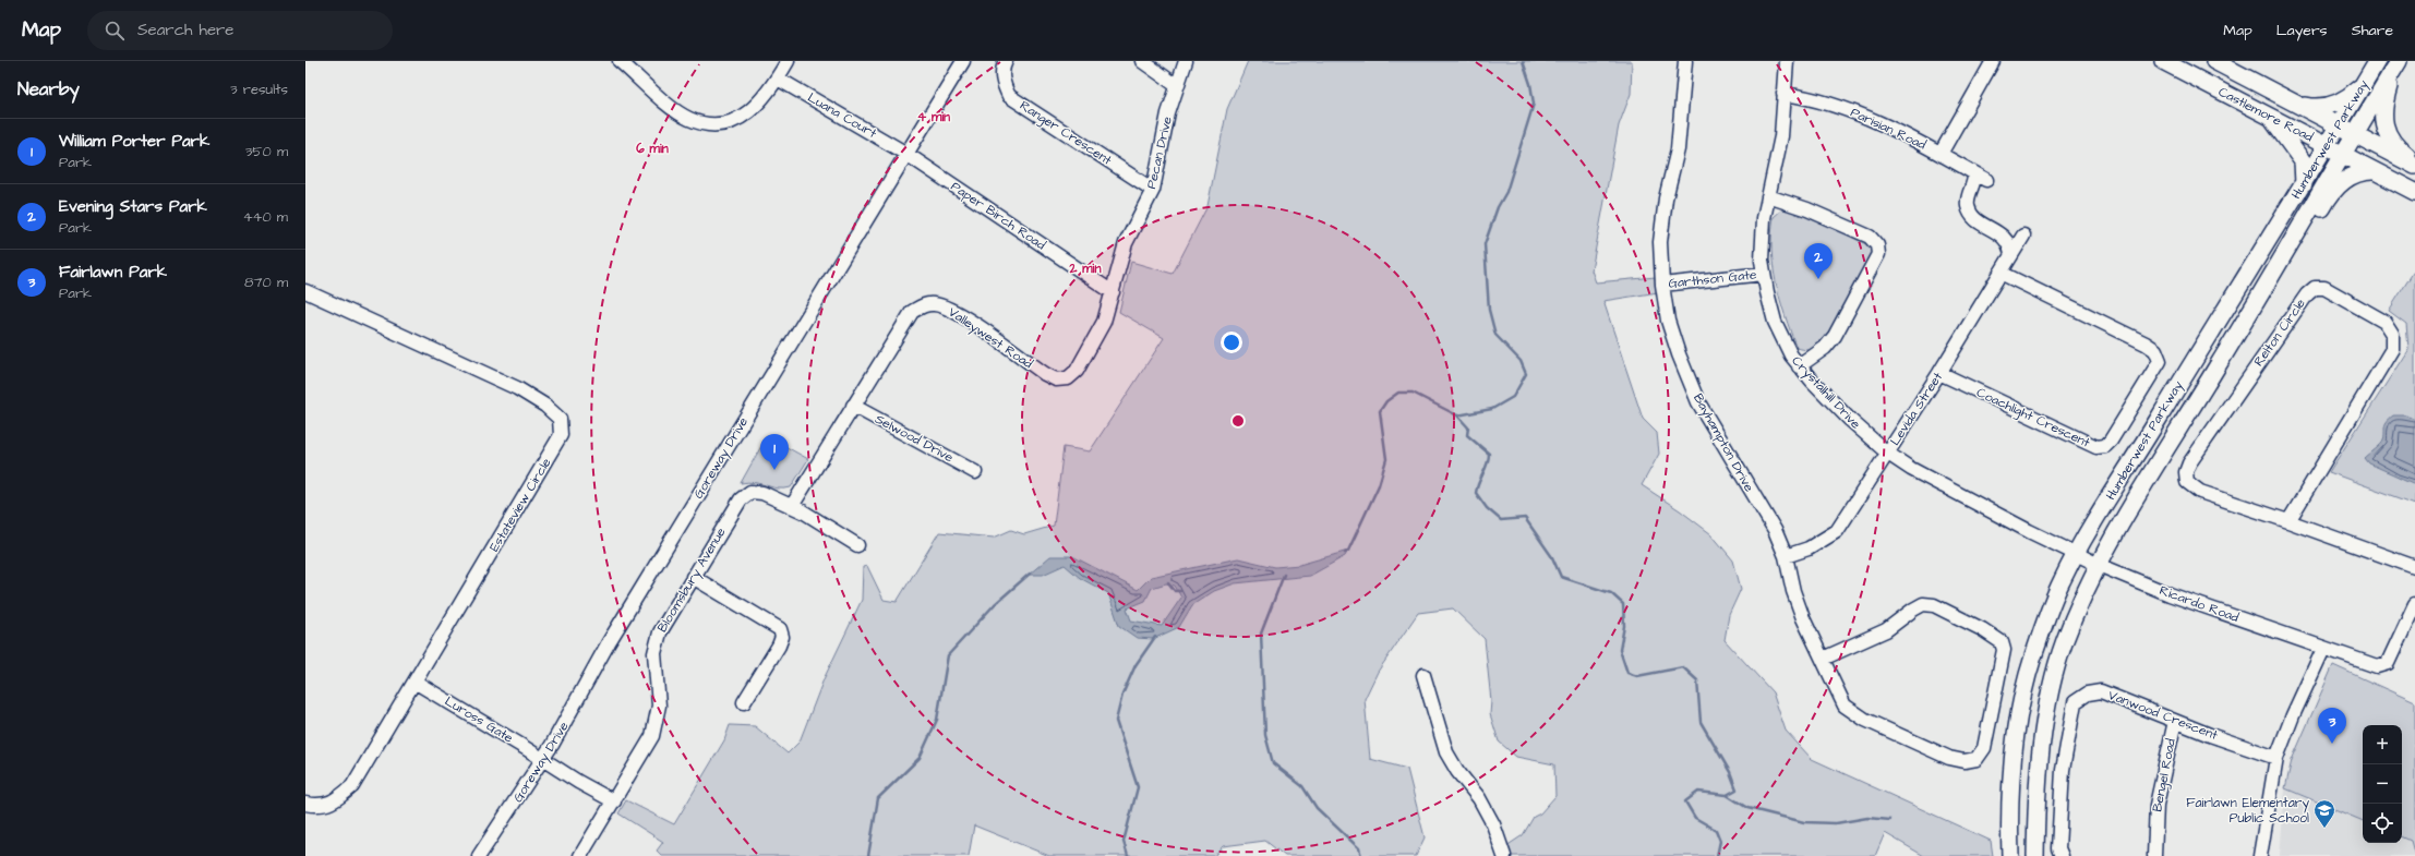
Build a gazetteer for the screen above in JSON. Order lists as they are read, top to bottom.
{
  "streets": {
    "main road": ["Castlemore Road", "Humberwest Parkway"],
    "street": [
      "Luana Court",
      "Parisian Road",
      "Ranger Crescent",
      "Pecan Drive",
      "Paper Birch Road",
      "Garthson Gate",
      "Relton Circle",
      "Valleywest Road",
      "Crystalhill Drive",
      "Levida Street",
      "Coachlight Crescent",
      "Selwood Drive",
      "Bayhampton Drive",
      "Goreway Drive",
      "Estateview Circle",
      "Bloomsbury Avenue",
      "Ricardo Road",
      "Vanwood Crescent",
      "Luross Gate",
      "Bengel Road"
    ]
  },
  "crossings": [
    ["Castlemore Road", "Humberwest Parkway"],
    ["Luana Court", "Paper Birch Road"],
    ["Luana Court", "Goreway Drive"],
    ["Parisian Road", "Crystalhill Drive"],
    ["Ranger Crescent", "Pecan Drive"],
    ["Humberwest Parkway", "Crystalhill Drive"],
    ["Humberwest Parkway", "Ricardo Road"],
    ["Pecan Drive", "Paper Birch Road"],
    ["Pecan Drive", "Valleywest Road"],
    ["Paper Birch Road", "Valleywest Road"],
    ["Paper Birch Road", "Goreway Drive"],
    ["Garthson Gate", "Crystalhill Drive"],
    ["Garthson Gate", "Bayhampton Drive"],
    ["Valleywest Road", "Selwood Drive"],
    ["Valleywest Road", "Bloomsbury Avenue"],
    ["Crystalhill Drive", "Levida Street"],
    ["Crystalhill Drive", "Ricardo Road"],
    ["Levida Street", "Coachlight Crescent"],
    ["Levida Street", "Bayhampton Drive"],
    ["Goreway Drive", "Luross Gate"],
    ["Estateview Circle", "Luross Gate"],
    ["Bloomsbury Avenue", "Luross Gate"],
    ["Vanwood Crescent", "Bengel Road"]
  ],
  "places": {
    "school or university": ["Fairlawn Elementary Public School"]
  },
  "page": {
    "header": "Map",
    "search": "Search here",
    "nav": ["Map", "Layers", "Share"],
    "heading": ["Nearby", "3 results"],
    "list": [
      {
        "mark": "1",
        "name": "William Porter Park",
        "note": "Park",
        "value": "350 m"
      },
      {
        "mark": "2",
        "name": "Evening Stars Park",
        "note": "Park",
        "value": "440 m"
      },
      {
        "mark": "3",
        "name": "Fairlawn Park",
        "note": "Park",
        "value": "870 m"
      }
    ],
    "pins": ["2", "1", "3"],
    "map_buttons": ["+", "−"]
  },
  "rings": ["4 min", "6 min", "2 min"]
}
